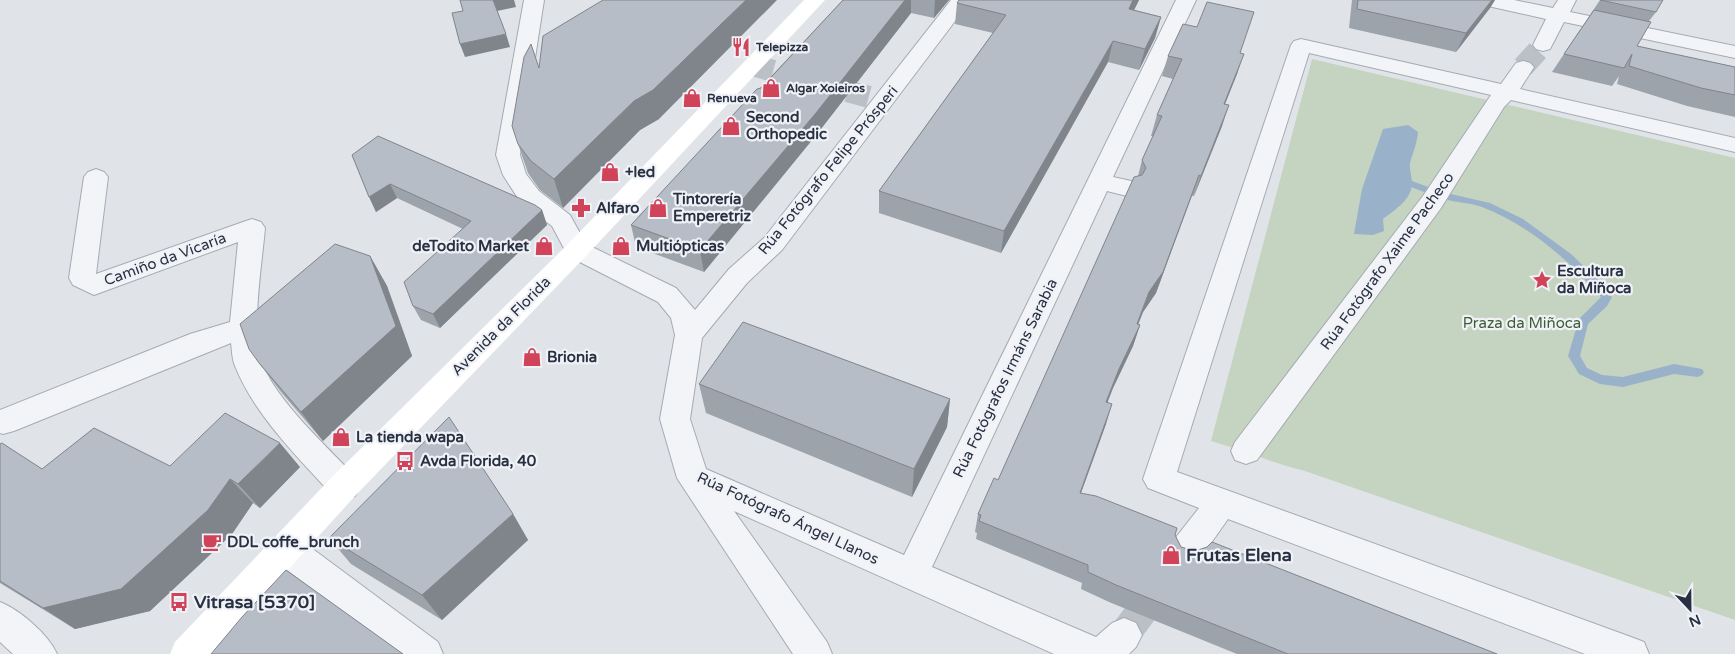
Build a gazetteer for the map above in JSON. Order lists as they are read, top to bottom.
{
  "streets": {
    "main road": ["Avenida da Florida"],
    "street": [
      "Rúa Fotógrafo Felipe Prósperi",
      "Camiño da Vicaría",
      "Rúa Fotógrafo Xaime Pacheco",
      "Rúa Fotógrafos Irmáns Sarabia",
      "Rúa Fotógrafo Ángel Llanos"
    ]
  },
  "crossings": [
    ["Rúa Fotógrafo Felipe Prósperi", "Rúa Fotógrafo Ángel Llanos"],
    ["Camiño da Vicaría", "Avenida da Florida"],
    ["Avenida da Florida", "Rúa Fotógrafo Ángel Llanos"],
    ["Rúa Fotógrafos Irmáns Sarabia", "Rúa Fotógrafo Ángel Llanos"]
  ],
  "parks": ["Praza da Miñoca"],
  "places": {
    "restaurant": ["Telepizza"],
    "shop": [
      "Algar Xoieiros",
      "Renueva",
      "Second Orthopedic",
      "+led",
      "Tintorería Emperetriz",
      "deTodito Market",
      "Multiópticas",
      "Brionia",
      "La tienda wapa",
      "Frutas Elena"
    ],
    "pharmacy": ["Alfaro"],
    "place": ["Escultura da Miñoca"],
    "bus stop": ["Avda Florida, 40", "Vitrasa [5370]"],
    "cafe": ["DDL coffe_brunch"]
  },
  "north": "bottom"
}
